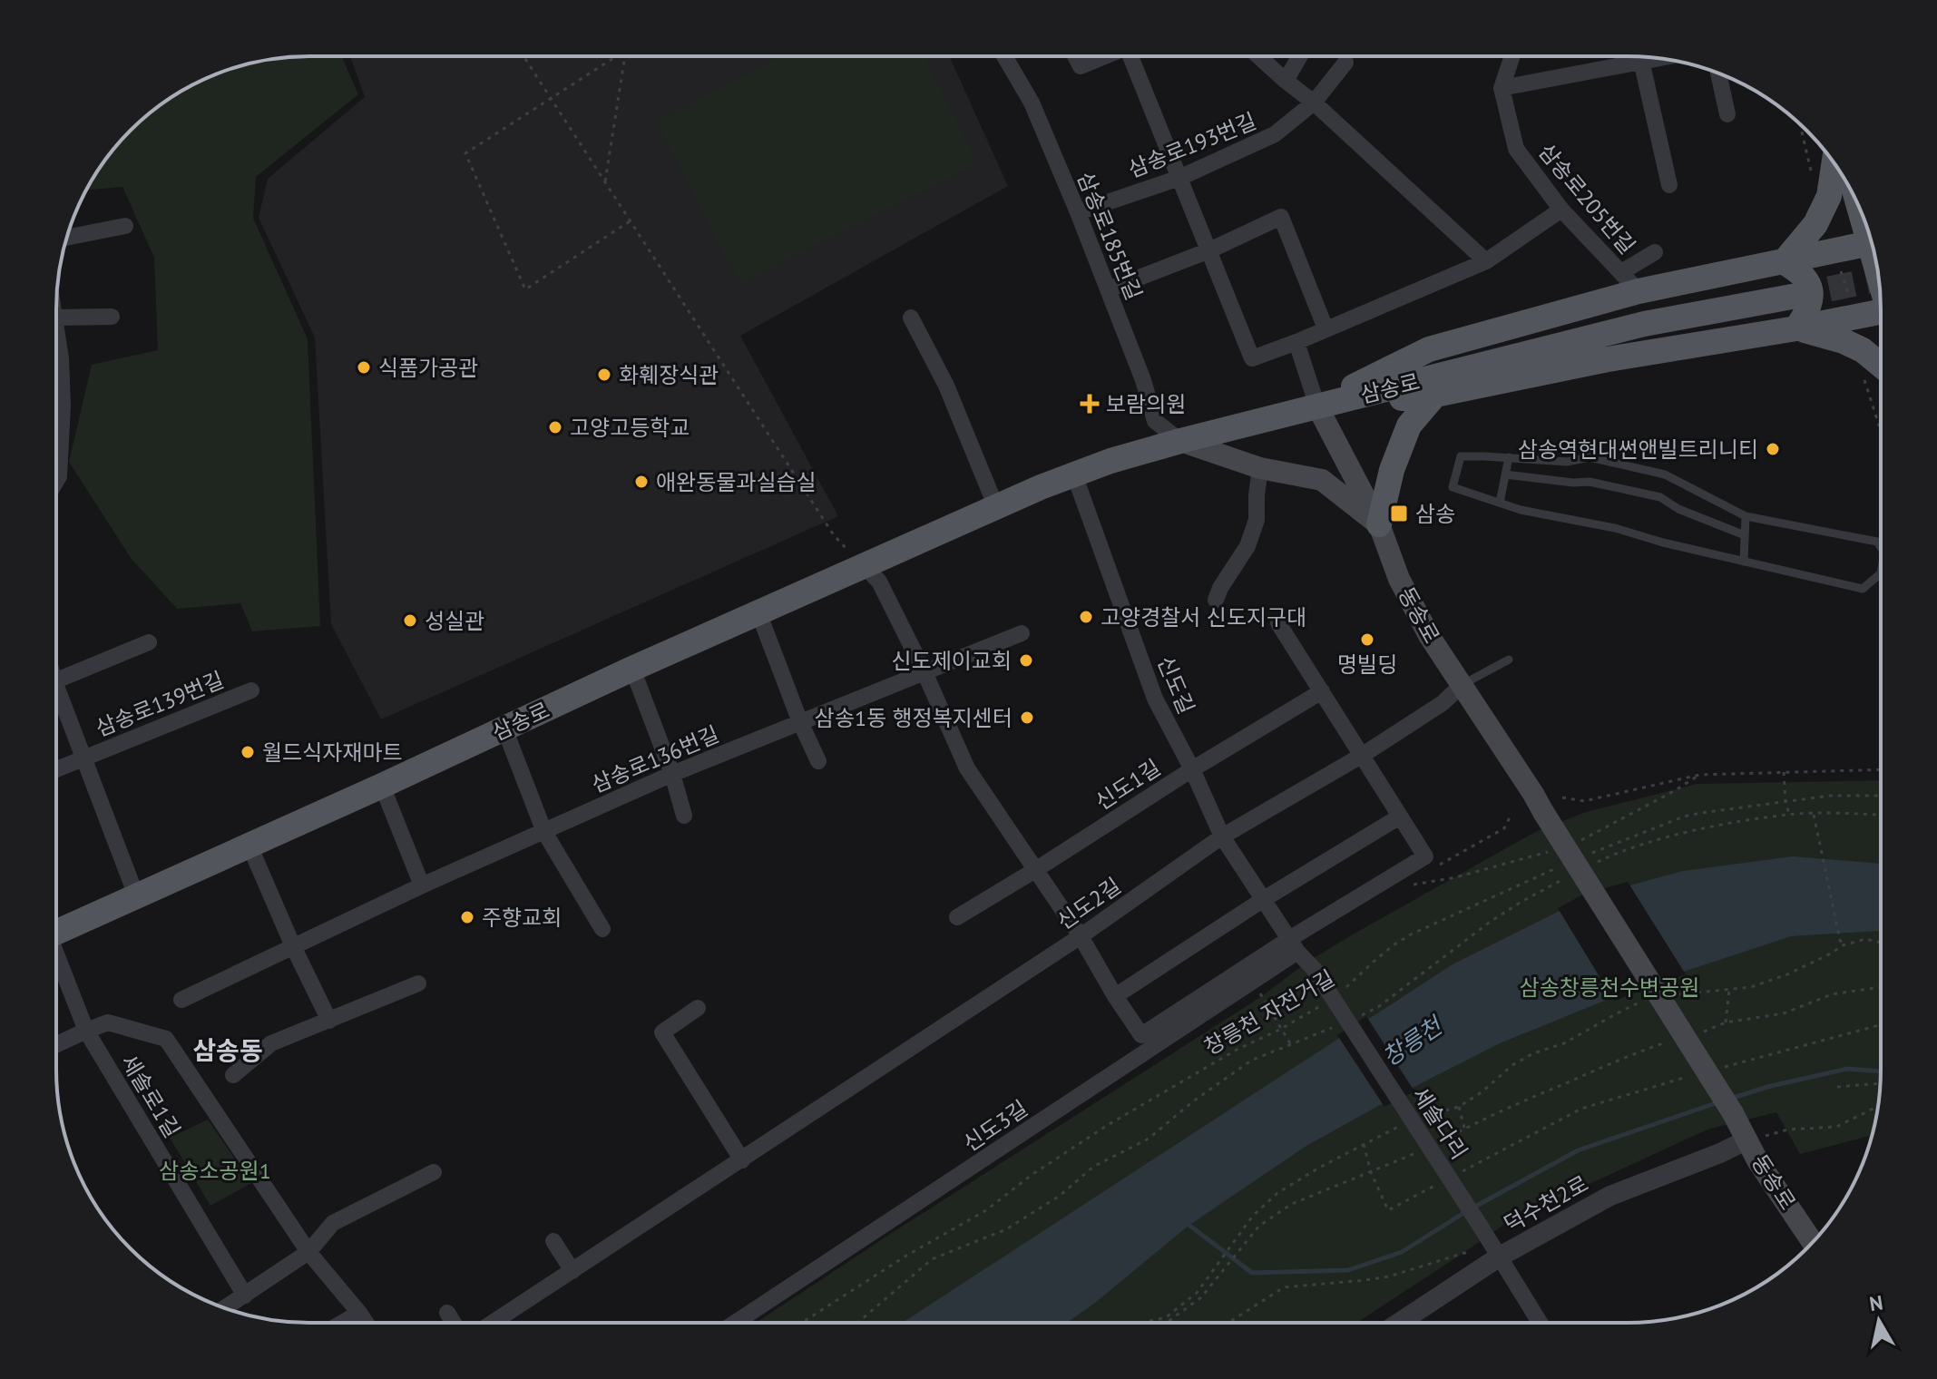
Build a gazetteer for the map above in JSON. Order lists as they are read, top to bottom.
{
  "streets": {
    "main road": ["삼송로", "동송로"],
    "street": [
      "삼송로193번길",
      "삼송로205번길",
      "삼송로185번길",
      "신도길",
      "삼송로139번길",
      "삼송로136번길",
      "신도1길",
      "신도2길",
      "세솔로1길",
      "세솔다리",
      "신도3길",
      "덕수천2로"
    ],
    "path": ["창릉천 자전거길"]
  },
  "crossings": [
    ["삼송로193번길", "삼송로185번길"],
    ["삼송로185번길", "삼송로"],
    ["삼송로", "동송로"],
    ["삼송로", "신도길"],
    ["삼송로", "삼송로139번길"],
    ["동송로", "신도2길"],
    ["동송로", "덕수천2로"],
    ["신도길", "신도1길"],
    ["신도길", "신도2길"],
    ["신도길", "세솔다리"],
    ["신도길", "신도3길"],
    ["세솔다리", "덕수천2로"]
  ],
  "districts": ["삼송동"],
  "water": ["창릉천"],
  "parks": ["삼송창릉천수변공원", "삼송소공원1"],
  "places": {
    "other": [
      "식품가공관",
      "화훼장식관",
      "고양고등학교",
      "삼송역현대썬앤빌트리니티",
      "애완동물과실습실",
      "고양경찰서 신도지구대",
      "성실관",
      "명빌딩",
      "신도제이교회",
      "삼송1동 행정복지센터",
      "월드식자재마트",
      "주향교회"
    ],
    "health": ["보람의원"],
    "transit": ["삼송"]
  },
  "north": "top"
}
